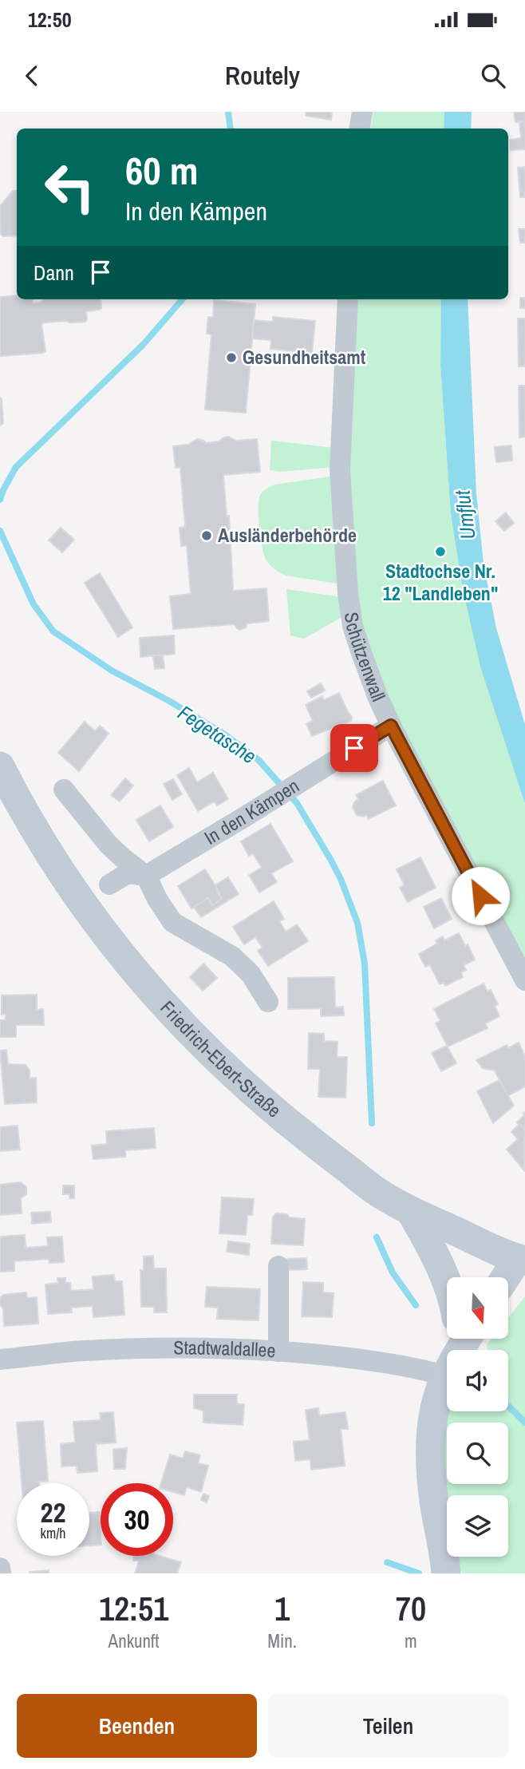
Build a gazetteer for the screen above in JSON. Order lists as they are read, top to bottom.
{
  "streets": {
    "street": [
      "Schützenwall",
      "In den Kämpen",
      "Friedrich-Ebert-Straße",
      "Stadtwaldallee"
    ]
  },
  "crossings": [
    ["Schützenwall", "In den Kämpen"]
  ],
  "water": ["Umflut", "Fegetasche"],
  "places": ["Gesundheitsamt", "Ausländerbehörde", "Stadtochse Nr. 12 \"Landleben\""],
  "north": "bottom",
  "page": {
    "status": "12:50",
    "header": "Routely",
    "turn": ["60 m", "In den Kämpen"],
    "then": "Dann",
    "speed": "22 km/h",
    "limit": "30",
    "eta": [
      "12:51",
      "Ankunft",
      "1",
      "Min.",
      "70",
      "m"
    ],
    "buttons": ["Beenden", "Teilen"]
  }
}
